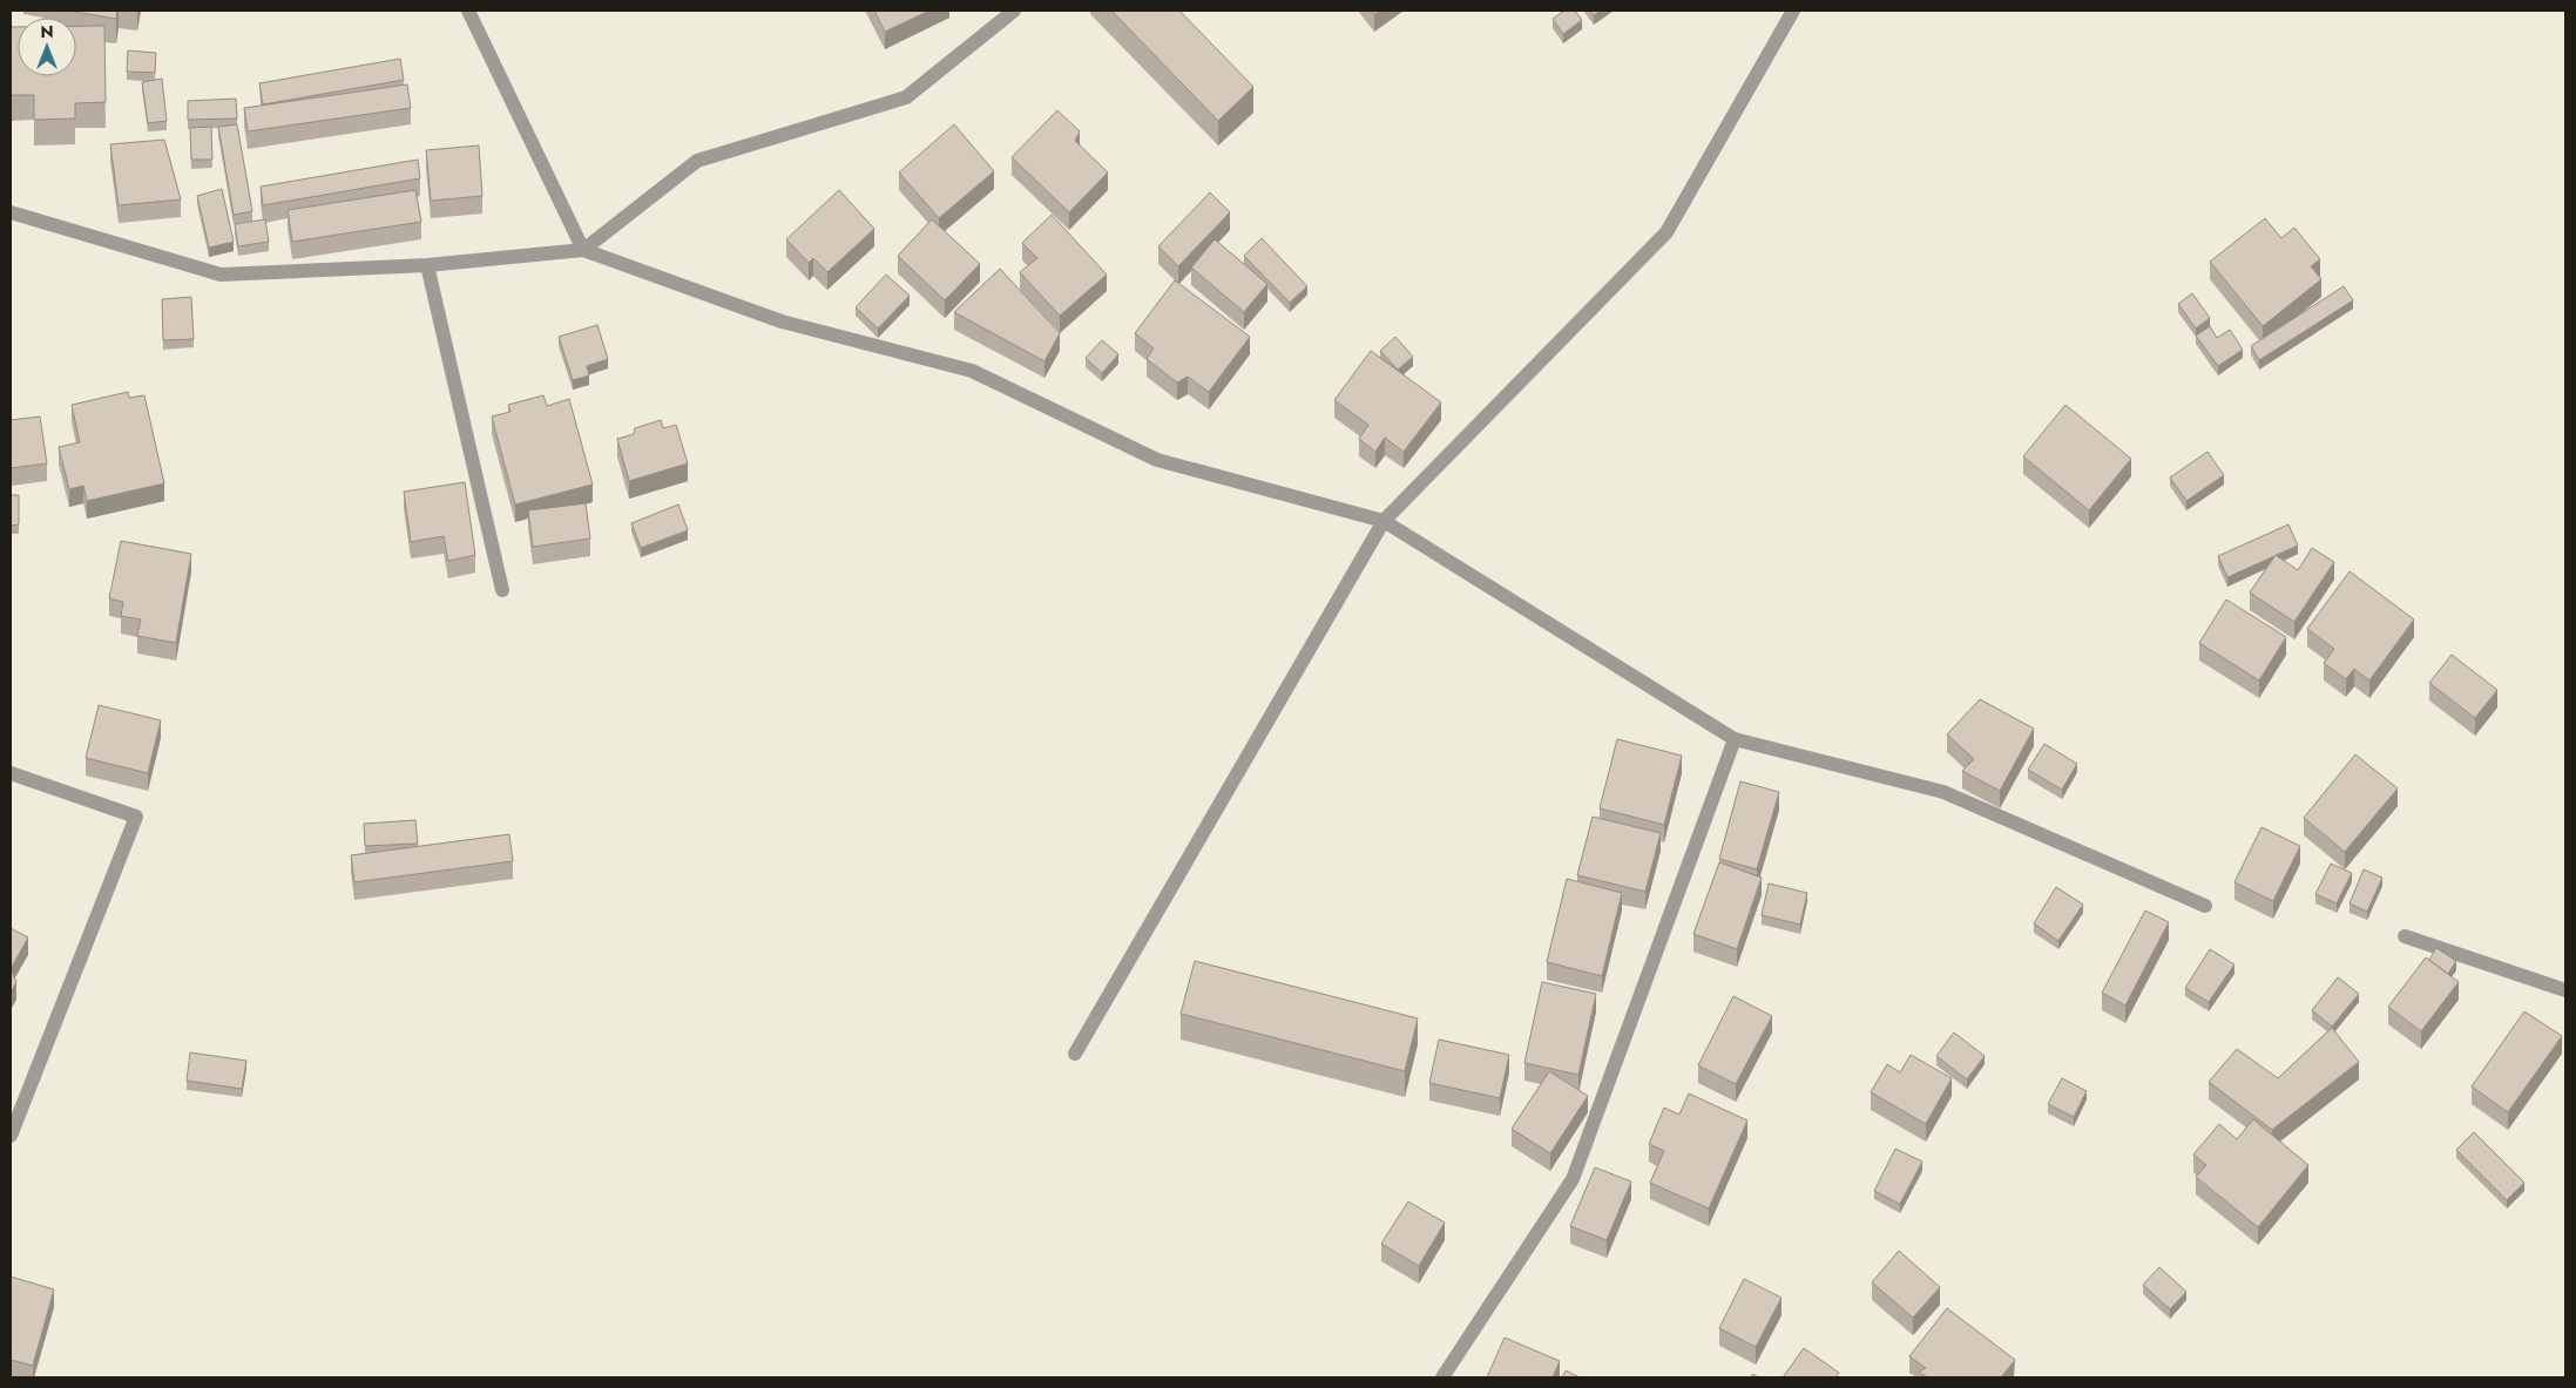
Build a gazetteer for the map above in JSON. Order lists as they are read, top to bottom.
{
  "north": "top"
}
